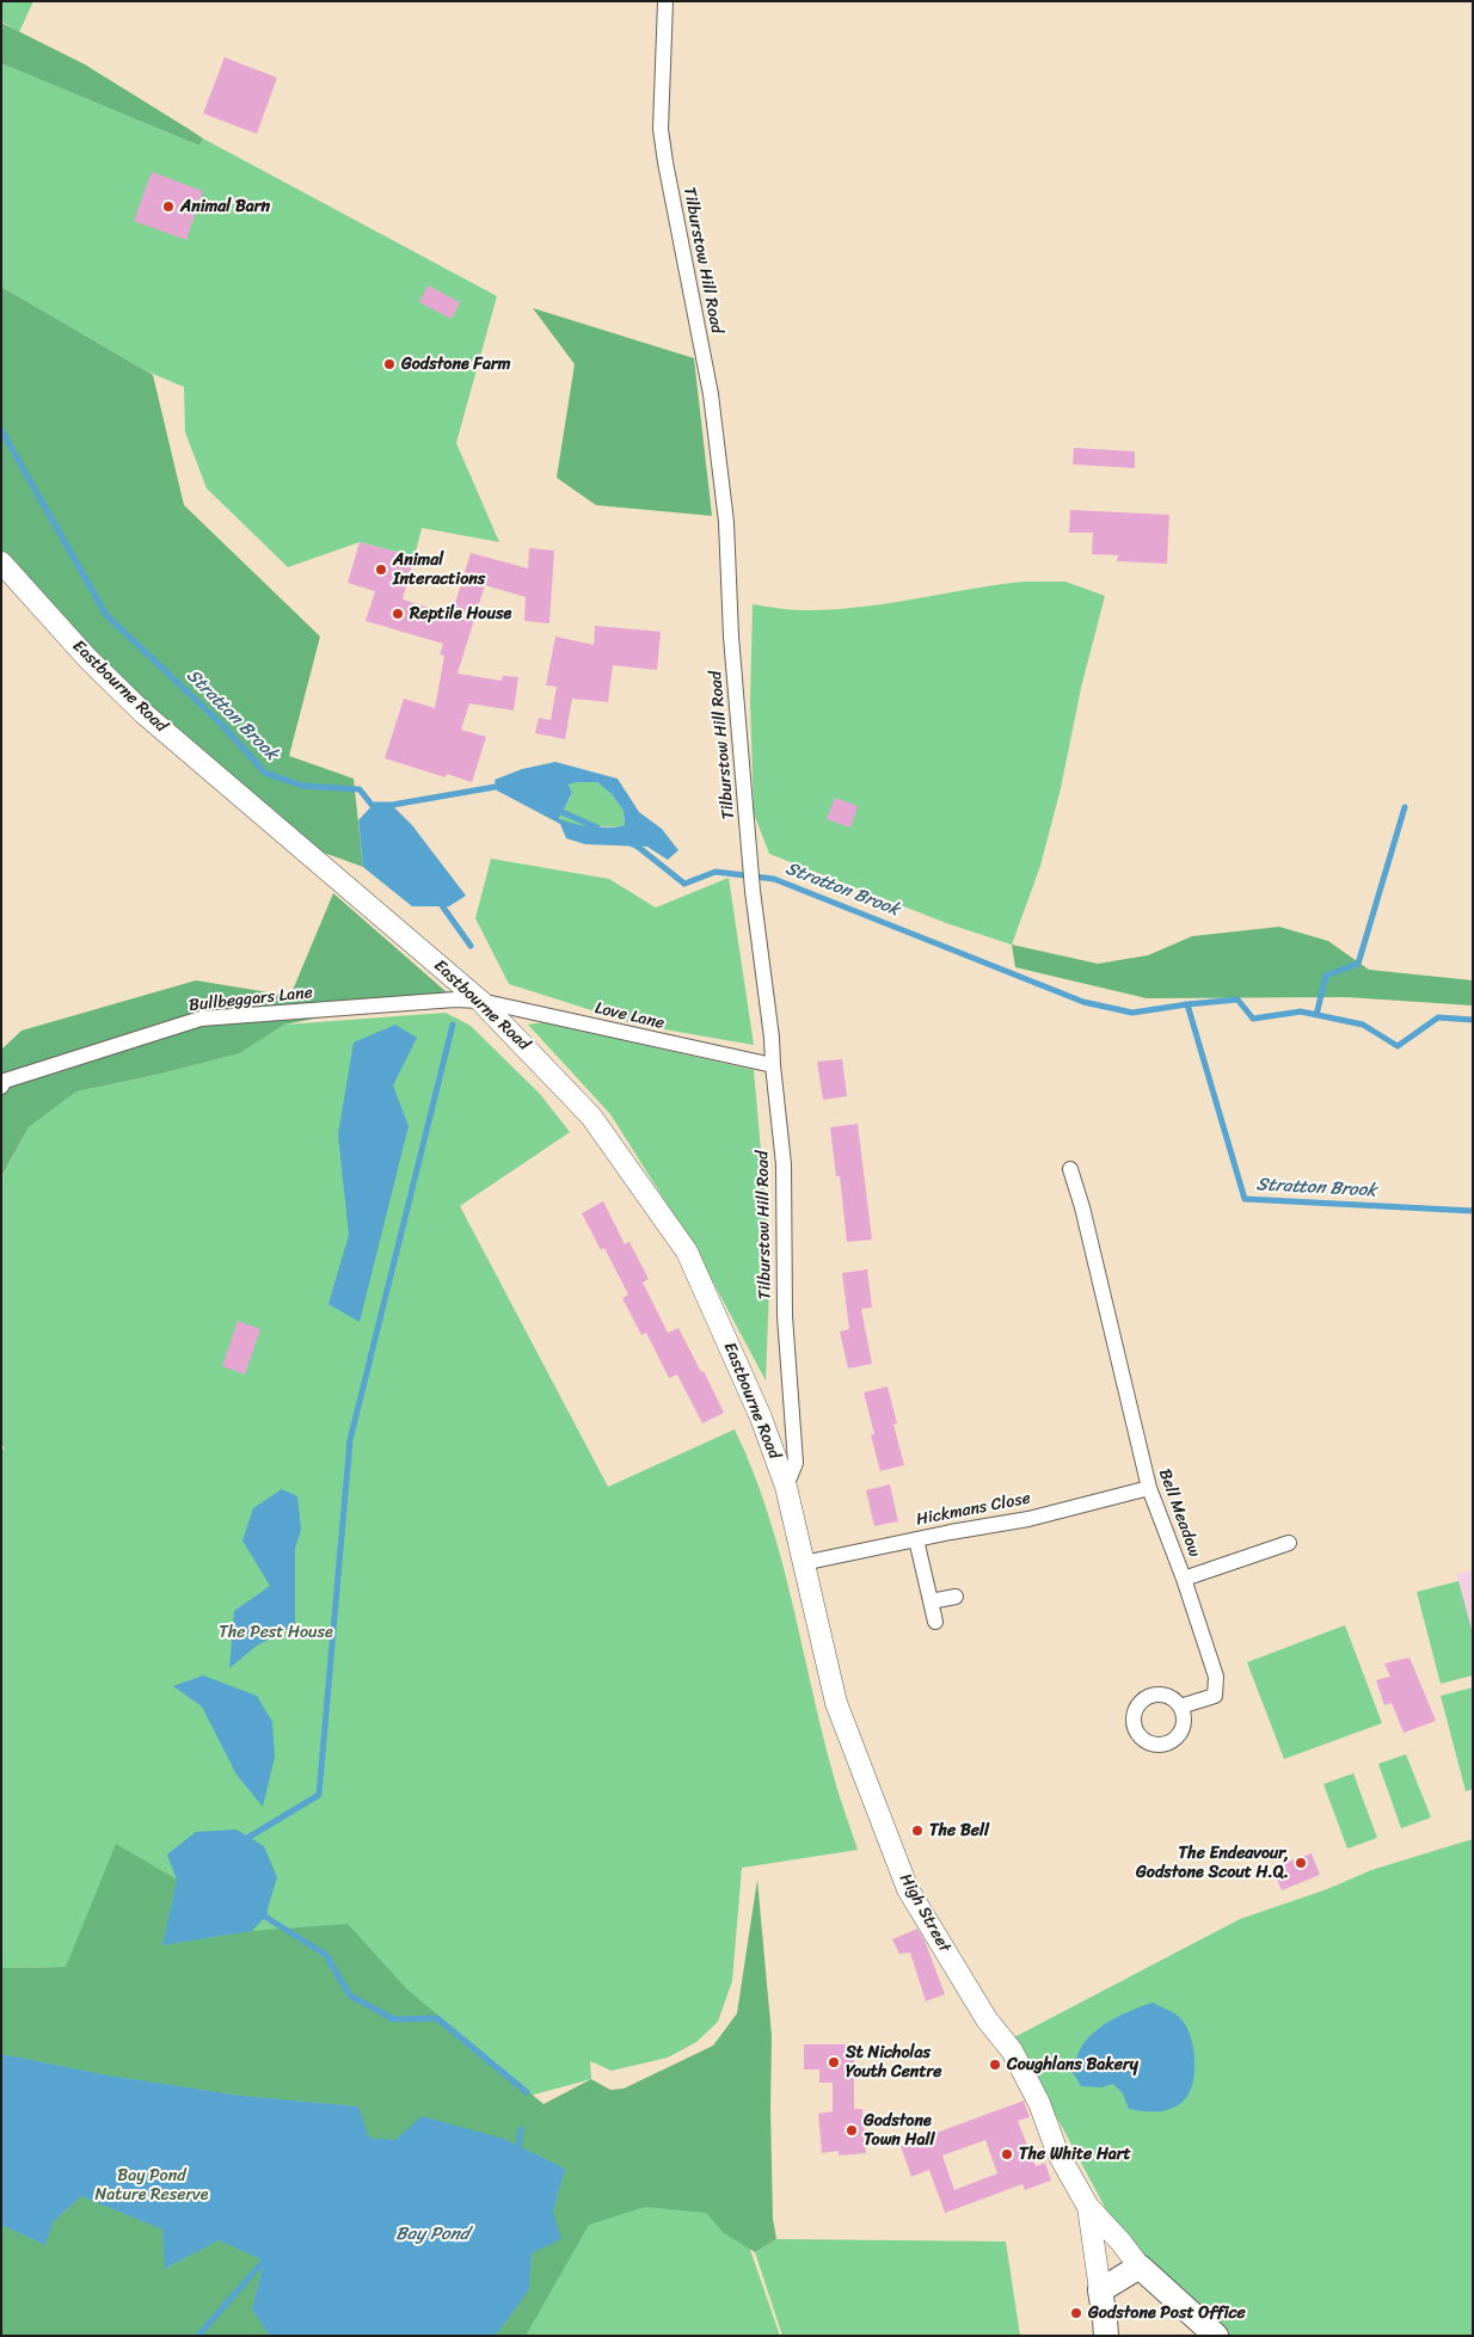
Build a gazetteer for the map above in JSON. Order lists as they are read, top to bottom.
{
  "streets": {
    "main road": ["Eastbourne Road", "High Street"],
    "street": [
      "Tilburstow Hill Road",
      "Bullbeggars Lane",
      "Love Lane",
      "Hickmans Close",
      "Bell Meadow"
    ]
  },
  "crossings": [
    ["Tilburstow Hill Road", "Eastbourne Road"],
    ["Tilburstow Hill Road", "Love Lane"],
    ["Eastbourne Road", "Bullbeggars Lane"],
    ["Eastbourne Road", "Love Lane"],
    ["Eastbourne Road", "Hickmans Close"],
    ["Eastbourne Road", "High Street"],
    ["Bullbeggars Lane", "Love Lane"],
    ["Hickmans Close", "Bell Meadow"],
    ["Hickmans Close", "High Street"]
  ],
  "water": ["Stratton Brook", "Bay Pond"],
  "parks": ["The Pest House", "Bay Pond Nature Reserve"],
  "places": [
    "Animal Barn",
    "Godstone Farm",
    "Animal Interactions",
    "Reptile House",
    "The Bell",
    "The Endeavour, Godstone Scout H.Q.",
    "St Nicholas Youth Centre",
    "Coughlans Bakery",
    "Godstone Town Hall",
    "The White Hart",
    "Godstone Post Office"
  ]
}
